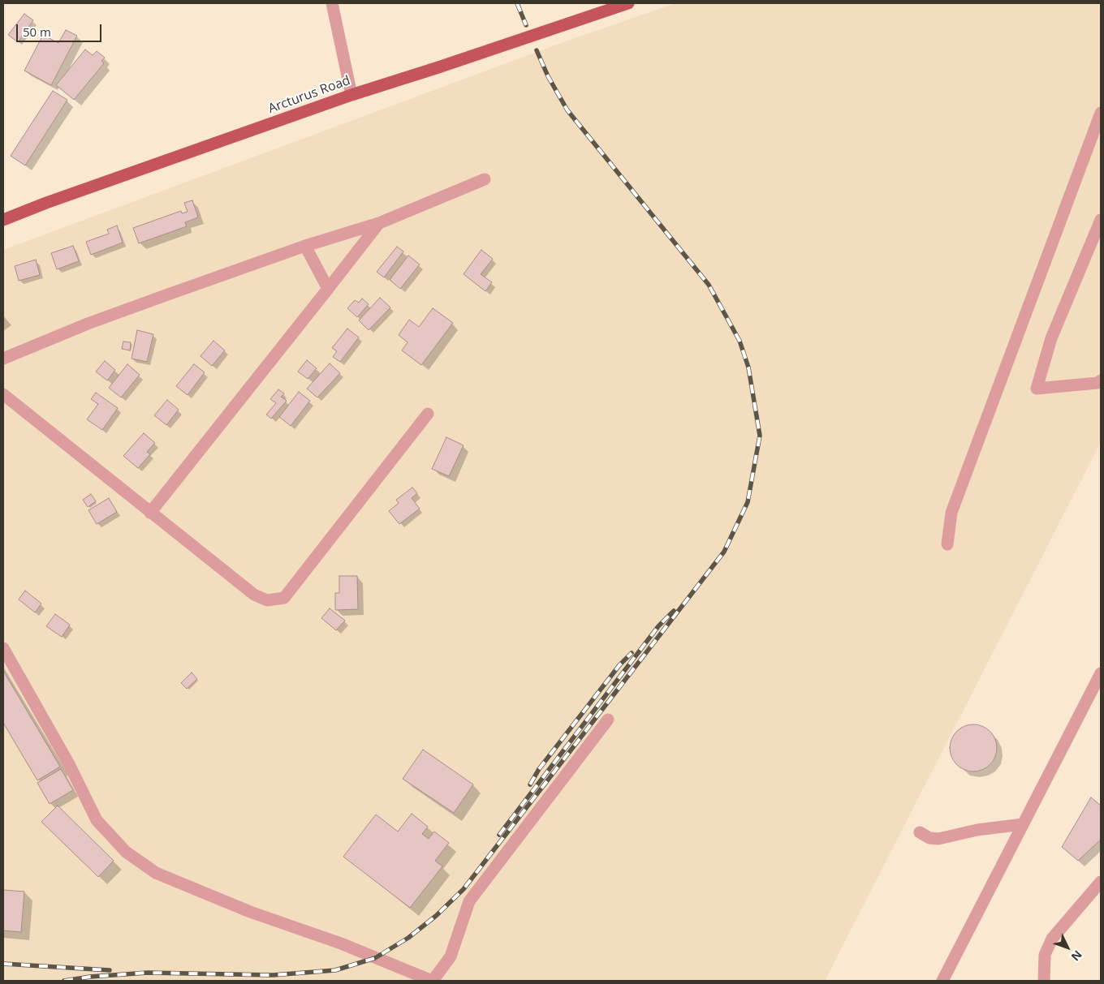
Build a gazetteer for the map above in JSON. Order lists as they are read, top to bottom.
{
  "streets": {
    "main road": ["Arcturus Road"]
  },
  "scale_bar": "50 m",
  "north": "bottom right"
}
